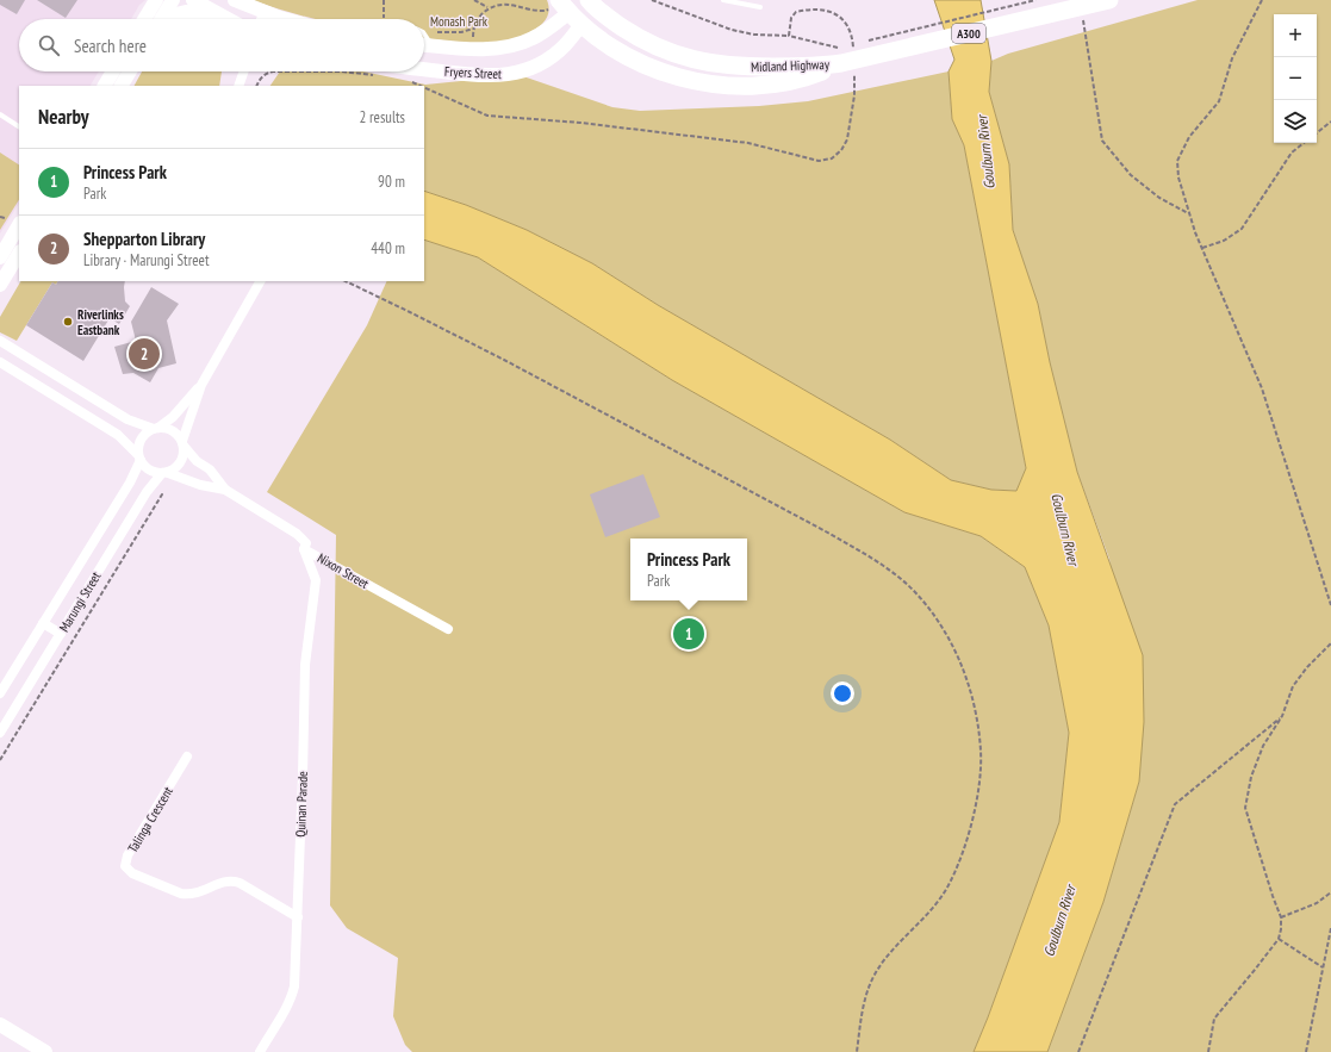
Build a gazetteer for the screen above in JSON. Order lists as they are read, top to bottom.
{
  "streets": {
    "highway": ["A300", "Midland Highway"],
    "street": [
      "Fryers Street",
      "Nixon Street",
      "Marungi Street",
      "Quinan Parade",
      "Talinga Crescent"
    ]
  },
  "crossings": [
    ["A300", "Midland Highway"],
    ["Midland Highway", "Fryers Street"],
    ["Nixon Street", "Marungi Street"],
    ["Nixon Street", "Quinan Parade"],
    ["Quinan Parade", "Talinga Crescent"]
  ],
  "water": ["Goulburn River"],
  "parks": ["Monash Park"],
  "places": ["Riverlinks Eastbank"],
  "page": {
    "map_buttons": ["+", "−"],
    "search": "Search here",
    "heading": ["Nearby", "2 results"],
    "list": [
      {
        "mark": "1",
        "name": "Princess Park",
        "note": "Park",
        "value": "90 m"
      },
      {
        "mark": "2",
        "name": "Shepparton Library",
        "note": "Library · Marungi Street",
        "value": "440 m"
      }
    ],
    "pins": ["2", "1"],
    "popup": ["Princess Park", "Park"]
  }
}
